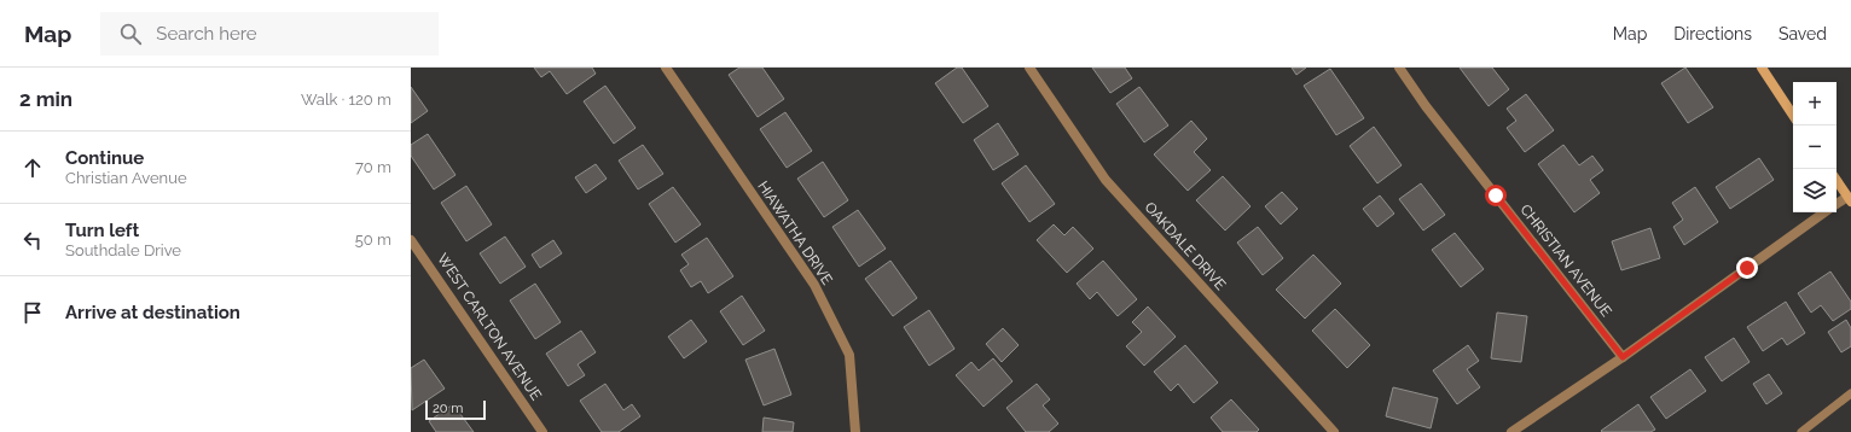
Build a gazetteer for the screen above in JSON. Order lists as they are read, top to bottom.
{
  "streets": {
    "street": [
      "HIAWATHA DRIVE",
      "OAKDALE DRIVE",
      "CHRISTIAN AVENUE",
      "WEST CARLTON AVENUE"
    ]
  },
  "scale_bar": "20 m",
  "page": {
    "header": "Map",
    "search": "Search here",
    "nav": ["Map", "Directions", "Saved"],
    "heading": ["2 min", "Walk · 120 m"],
    "map_buttons": ["+", "−"],
    "list": [
      ["Continue", "Christian Avenue", "70 m"],
      ["Turn left", "Southdale Drive", "50 m"],
      "Arrive at destination"
    ],
    "scale": "20 m"
  }
}
